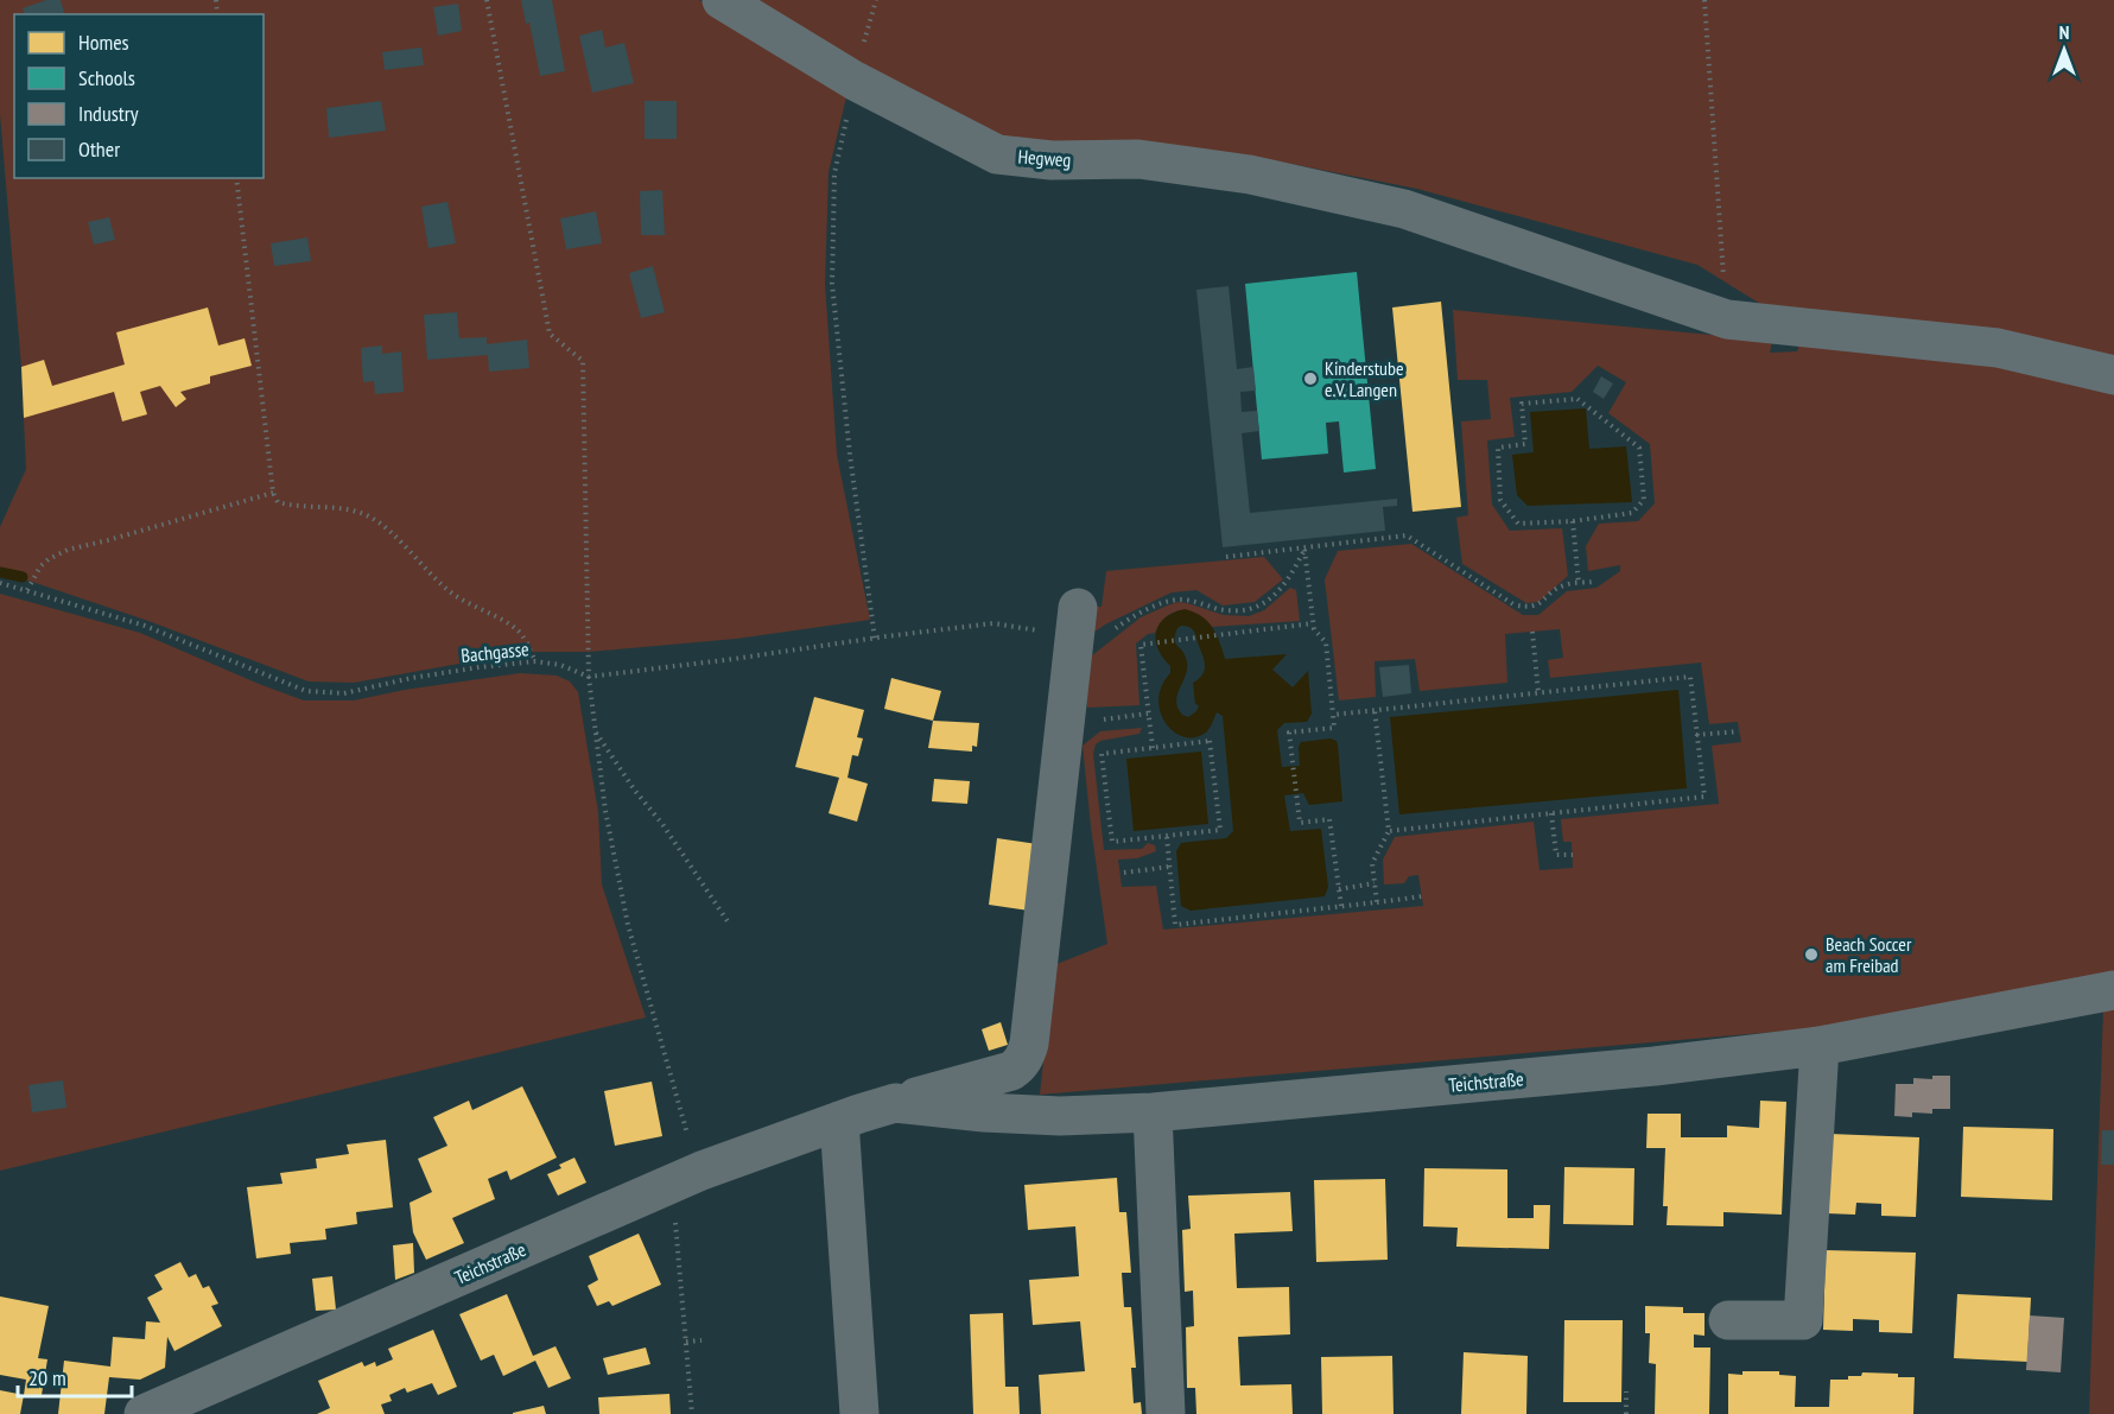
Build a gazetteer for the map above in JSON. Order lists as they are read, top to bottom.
{
  "streets": {
    "street": ["Hegweg", "Teichstraße"],
    "path": ["Bachgasse"]
  },
  "places": ["Kinderstube e.V. Langen", "Beach Soccer am Freibad"],
  "legend": [
    "Homes",
    "Schools",
    "Industry",
    "Other"
  ],
  "scale_bar": "20 m",
  "north": "top"
}
